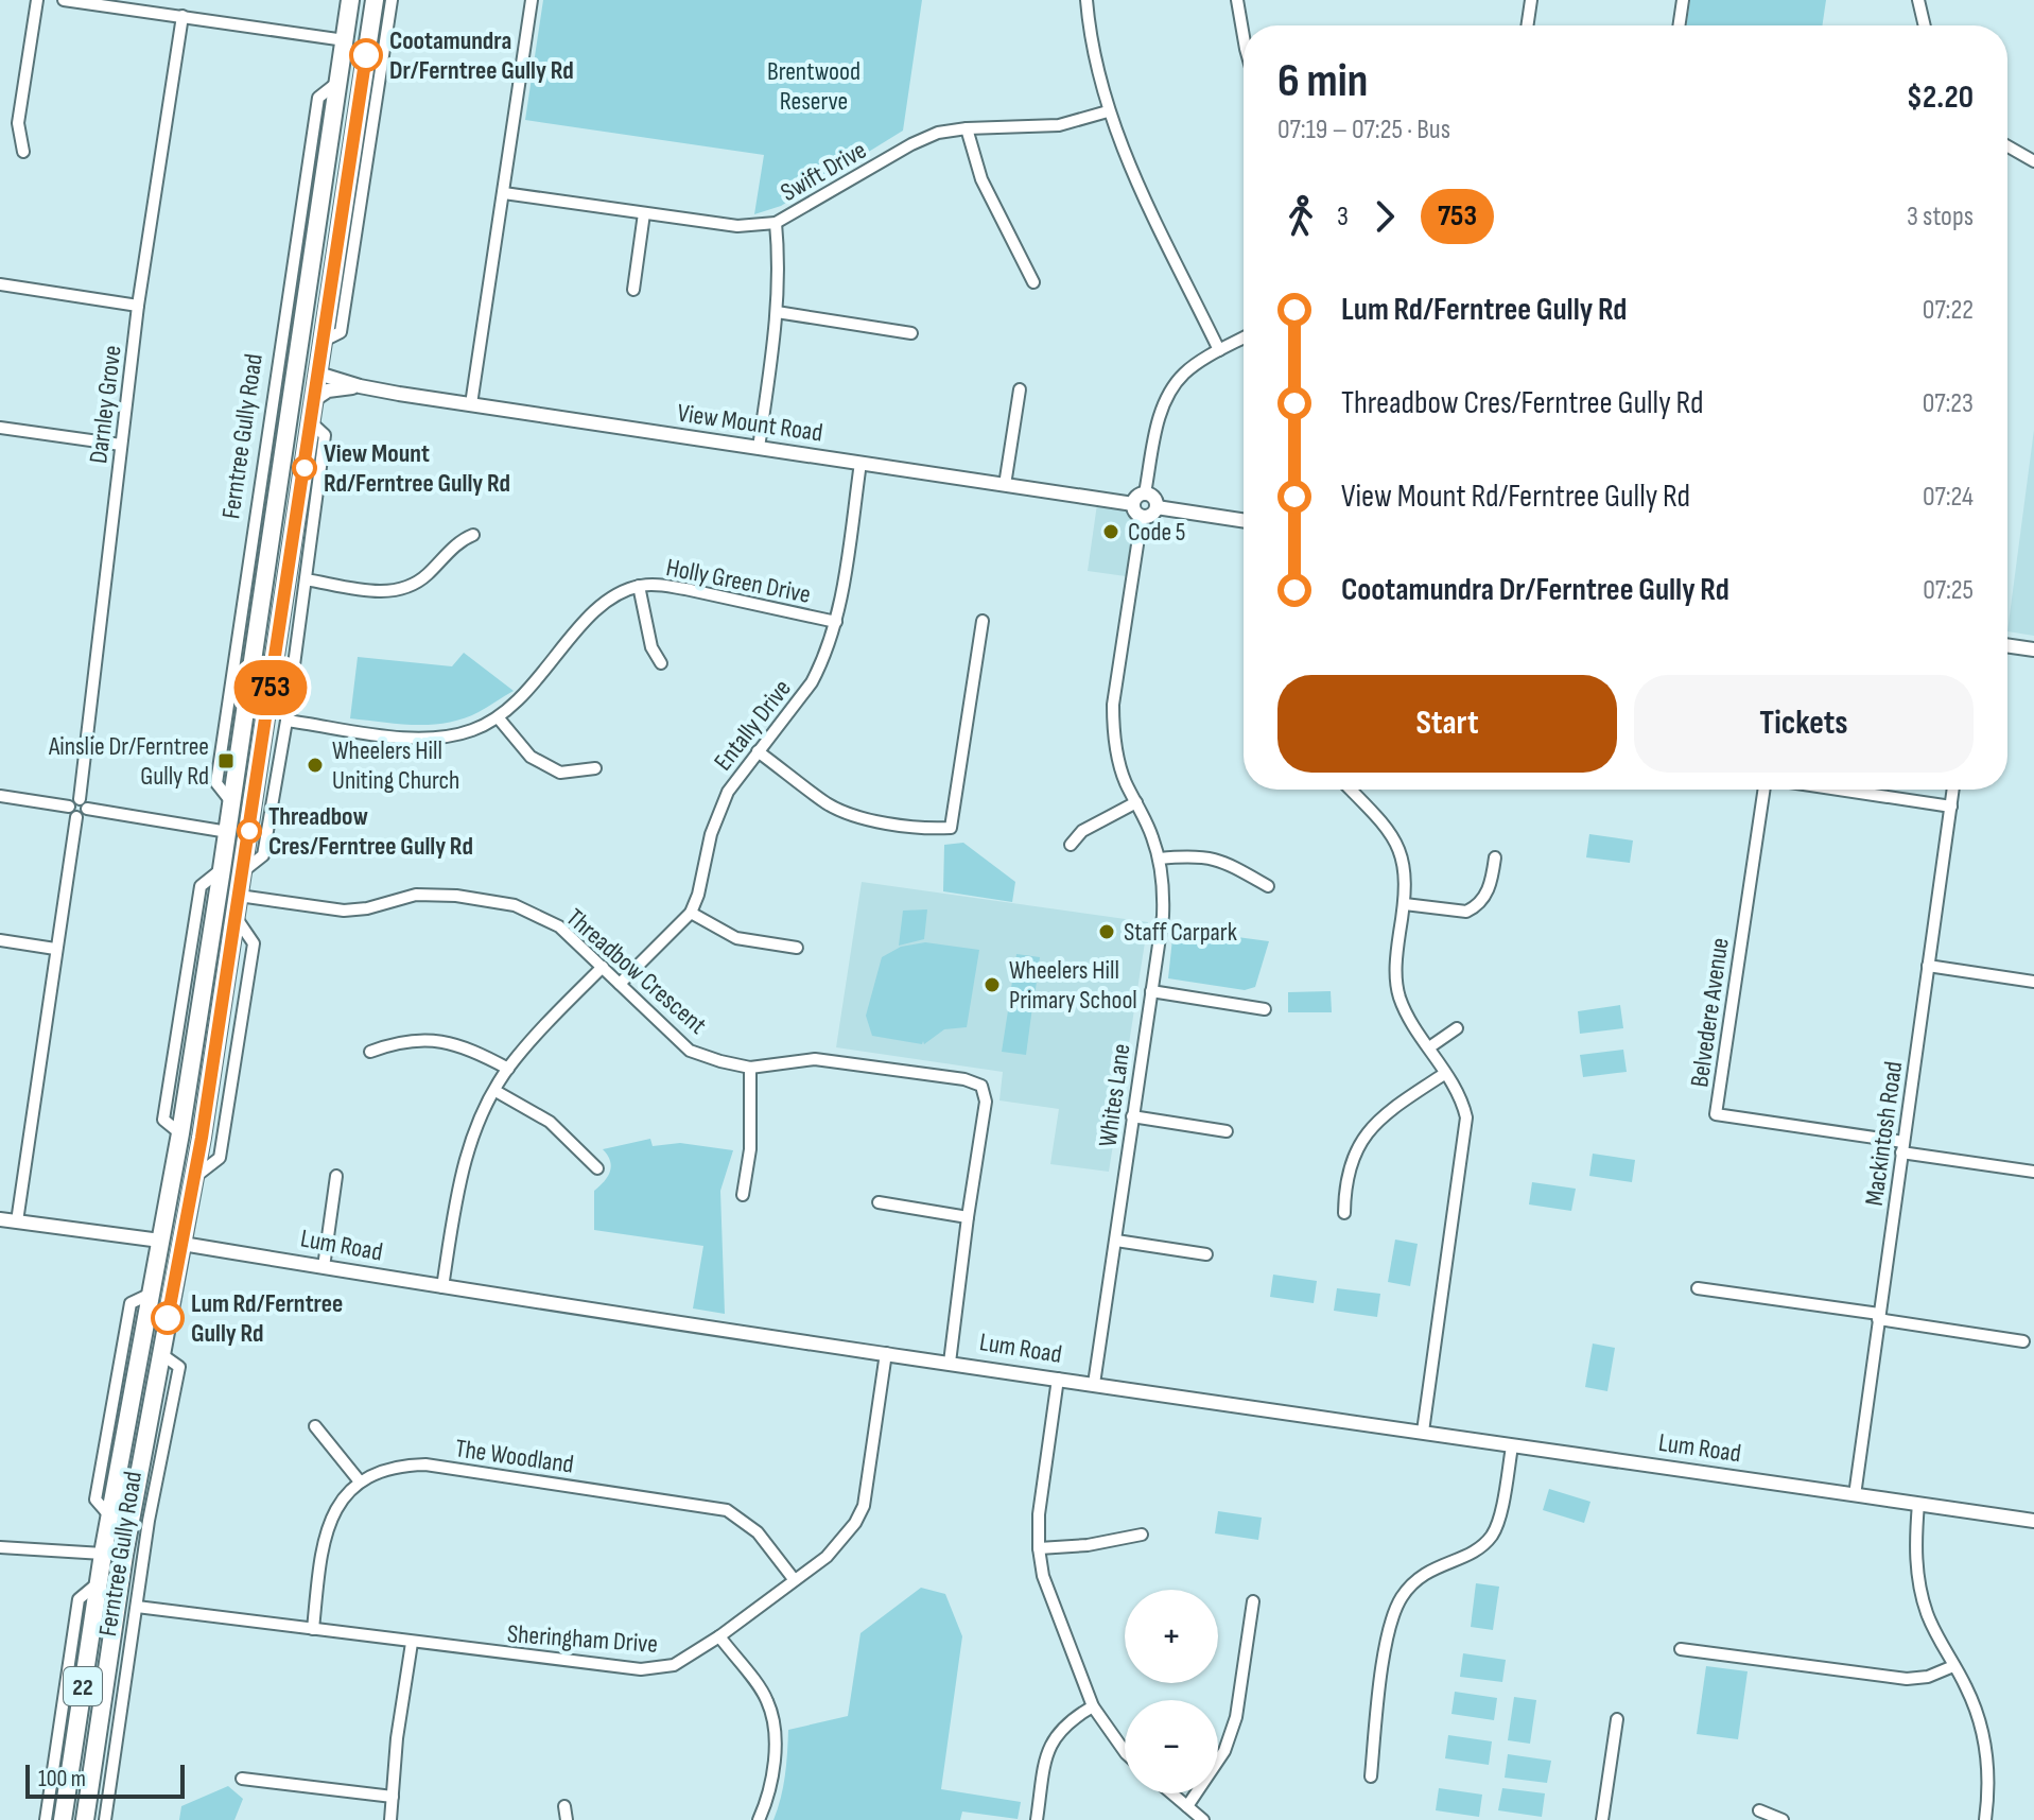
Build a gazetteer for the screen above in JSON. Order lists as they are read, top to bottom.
{
  "streets": {
    "main road": ["Ferntree Gully Road", "Lum Road", "22"],
    "street": [
      "Swift Drive",
      "Darnley Grove",
      "View Mount Road",
      "Holly Green Drive",
      "Entally Drive",
      "Threadbow Crescent",
      "Belvedere Avenue",
      "Whites Lane",
      "Mackintosh Road",
      "The Woodland",
      "Sheringham Drive"
    ]
  },
  "crossings": [
    ["Darnley Grove", "Lum Road"],
    ["View Mount Road", "Ferntree Gully Road"],
    ["View Mount Road", "Entally Drive"],
    ["View Mount Road", "Whites Lane"],
    ["Ferntree Gully Road", "Holly Green Drive"],
    ["Ferntree Gully Road", "Threadbow Crescent"],
    ["Ferntree Gully Road", "Lum Road"],
    ["Ferntree Gully Road", "Sheringham Drive"],
    ["Holly Green Drive", "Entally Drive"],
    ["Entally Drive", "Threadbow Crescent"],
    ["Threadbow Crescent", "Lum Road"],
    ["Belvedere Avenue", "Mackintosh Road"],
    ["Whites Lane", "Lum Road"],
    ["Mackintosh Road", "Lum Road"],
    ["Lum Road", "Sheringham Drive"],
    ["The Woodland", "Sheringham Drive"]
  ],
  "parks": ["Brentwood Reserve"],
  "places": {
    "other": [
      "Cootamundra Dr/Ferntree Gully Rd",
      "View Mount Rd/Ferntree Gully Rd",
      "Code 5",
      "Wheelers Hill Uniting Church",
      "Threadbow Cres/Ferntree Gully Rd",
      "Staff Carpark",
      "Wheelers Hill Primary School",
      "Lum Rd/Ferntree Gully Rd"
    ],
    "transit": ["Ainslie Dr/Ferntree Gully Rd"]
  },
  "lines": ["bus line 753"],
  "scale_bar": "100 m",
  "page": {
    "on_map": "753",
    "heading": ["6 min", "07:19 – 07:25 · Bus", "$2.20"],
    "legs": ["3", "753", "3 stops"],
    "list": [
      {
        "name": "Lum Rd/Ferntree Gully Rd",
        "value": "07:22"
      },
      {
        "name": "Threadbow Cres/Ferntree Gully Rd",
        "value": "07:23"
      },
      {
        "name": "View Mount Rd/Ferntree Gully Rd",
        "value": "07:24"
      },
      {
        "name": "Cootamundra Dr/Ferntree Gully Rd",
        "value": "07:25"
      }
    ],
    "buttons": ["Start", "Tickets"],
    "map_buttons": ["+", "−"],
    "scale": "100 m"
  }
}
